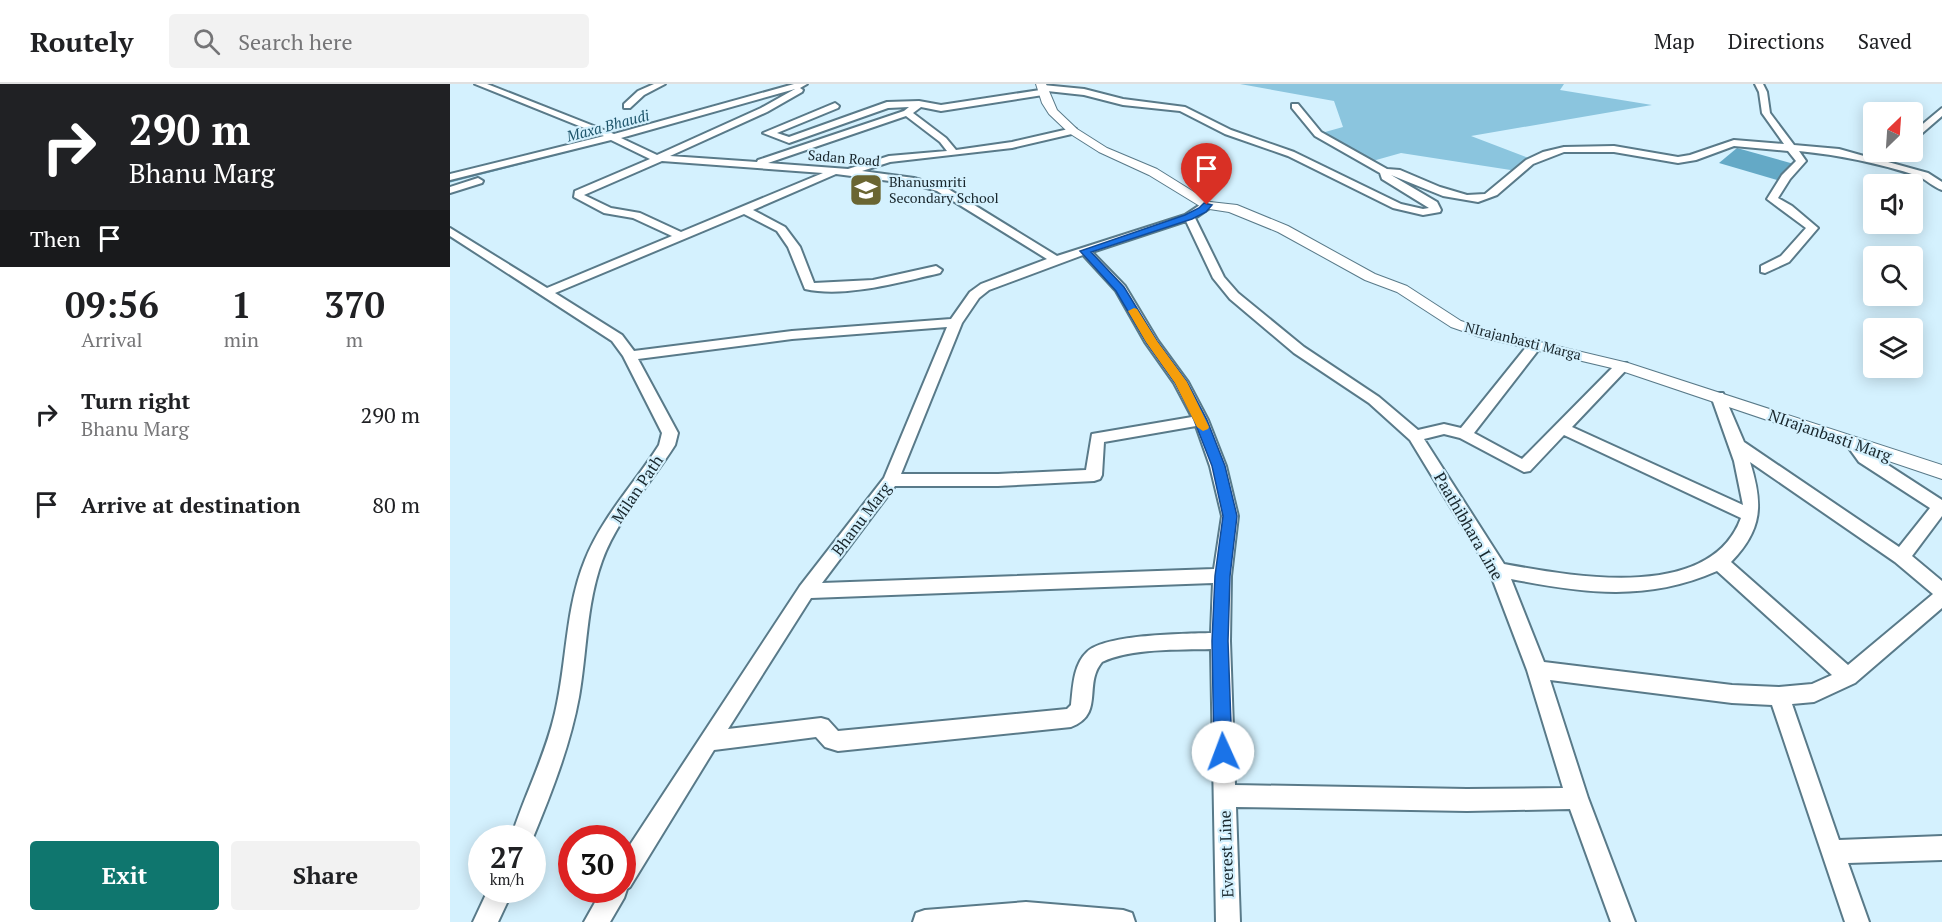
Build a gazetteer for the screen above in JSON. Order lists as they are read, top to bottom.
{
  "streets": {
    "street": [
      "Sadan Road",
      "NIrajanbasti Marga",
      "NIrajanbasti Marg",
      "Milan Path",
      "Bhanu Marg",
      "Paathibhara Line",
      "Everest Line"
    ]
  },
  "crossings": [
    ["Sadan Road", "Bhanu Marg"],
    ["NIrajanbasti Marga", "NIrajanbasti Marg"],
    ["NIrajanbasti Marga", "Bhanu Marg"],
    ["Bhanu Marg", "Paathibhara Line"],
    ["Bhanu Marg", "Everest Line"]
  ],
  "water": ["Maxa Bhaudi"],
  "places": {
    "school or university": ["Bhanusmriti Secondary School"]
  },
  "north": "top right",
  "page": {
    "header": "Routely",
    "search": "Search here",
    "nav": ["Map", "Directions", "Saved"],
    "turn": ["290 m", "Bhanu Marg"],
    "then": "Then",
    "eta": [
      "09:56",
      "Arrival",
      "1",
      "min",
      "370",
      "m"
    ],
    "list": [
      {
        "name": "Turn right",
        "note": "Bhanu Marg",
        "value": "290 m"
      },
      {
        "name": "Arrive at destination",
        "value": "80 m"
      }
    ],
    "speed": "27 km/h",
    "limit": "30",
    "buttons": ["Exit", "Share"]
  }
}
